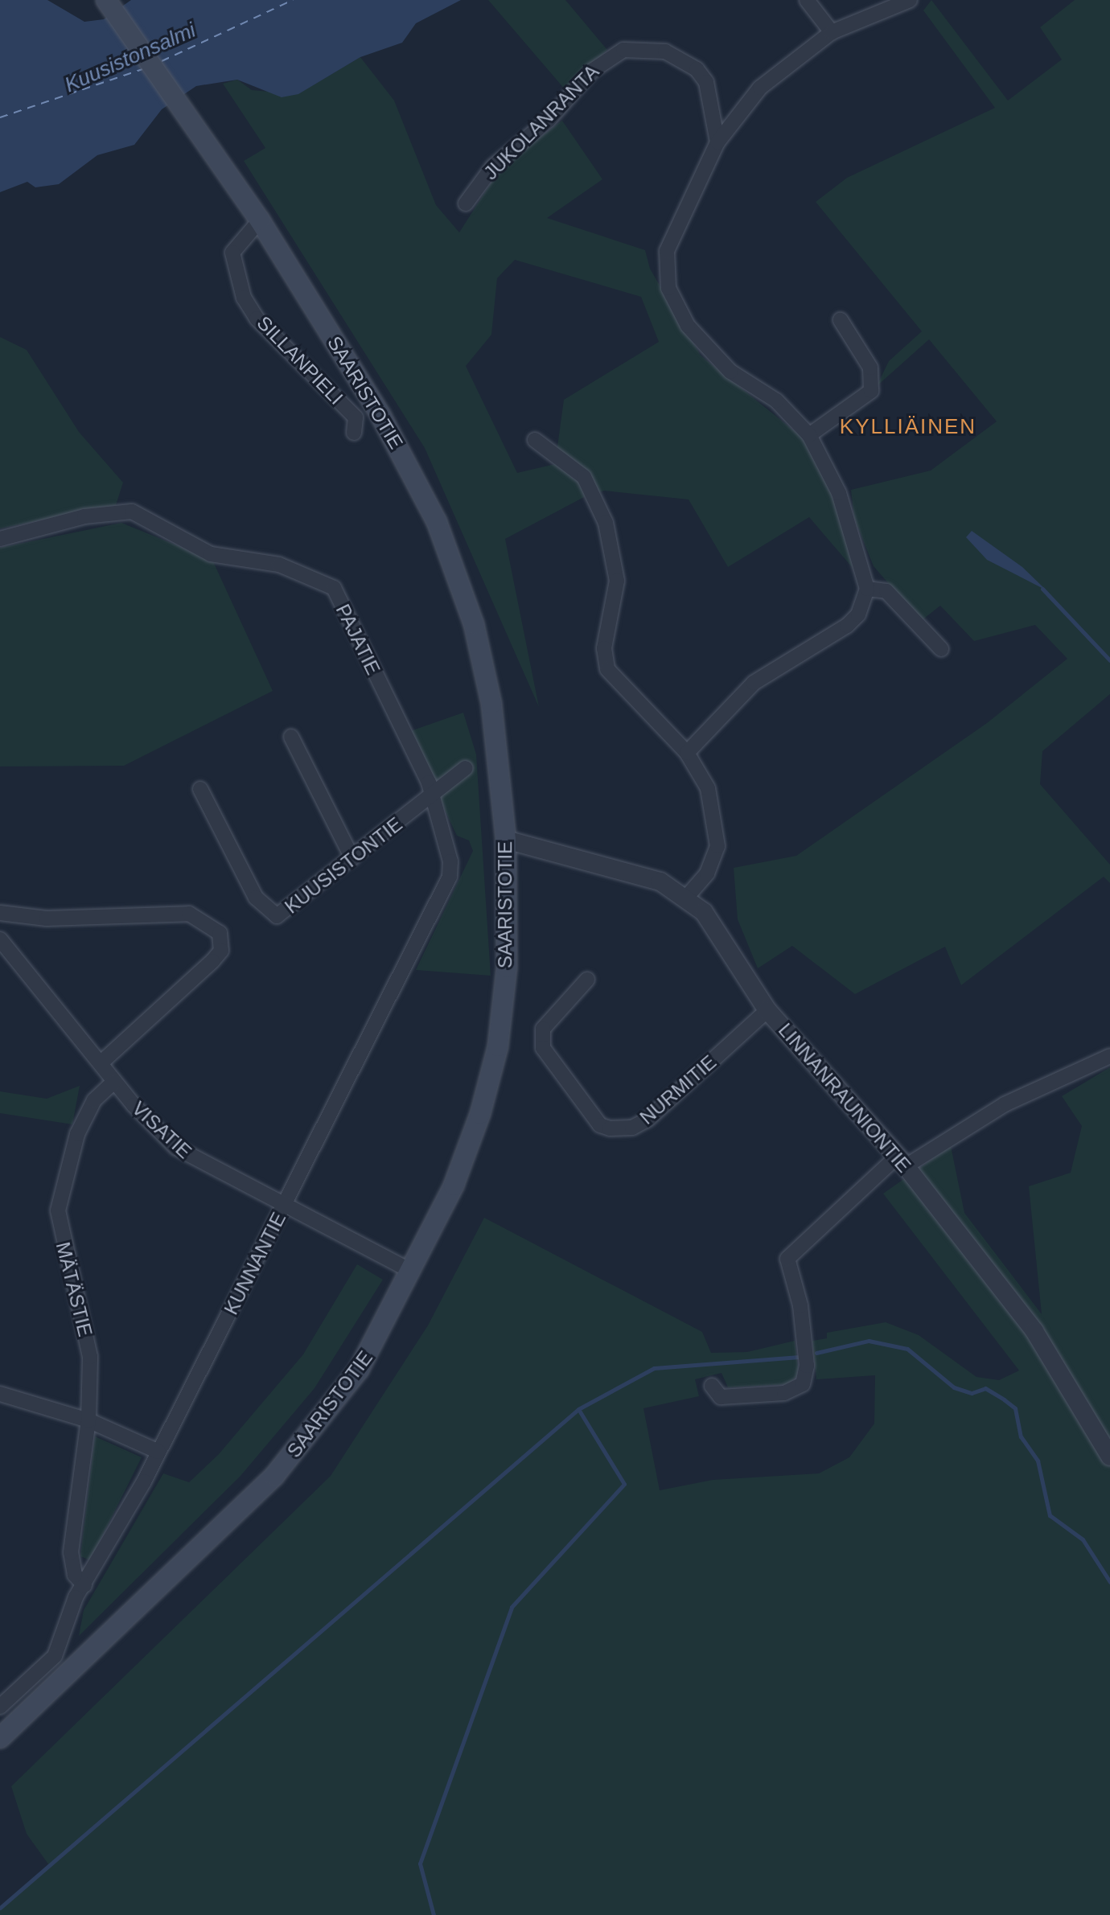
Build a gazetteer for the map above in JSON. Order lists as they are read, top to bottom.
{
  "streets": {
    "main road": ["SAARISTOTIE"],
    "street": [
      "JUKOLANRANTA",
      "SILLANPIELI",
      "PAJATIE",
      "KUUSISTONTIE",
      "NURMITIE",
      "LINNANRAUNIONTIE",
      "VISATIE",
      "KUNNANTIE",
      "MÄTÄSTIE"
    ]
  },
  "crossings": [
    ["SILLANPIELI", "SAARISTOTIE"],
    ["SAARISTOTIE", "LINNANRAUNIONTIE"],
    ["SAARISTOTIE", "VISATIE"],
    ["PAJATIE", "KUUSISTONTIE"],
    ["PAJATIE", "KUNNANTIE"],
    ["KUUSISTONTIE", "KUNNANTIE"],
    ["NURMITIE", "LINNANRAUNIONTIE"],
    ["VISATIE", "KUNNANTIE"],
    ["VISATIE", "MÄTÄSTIE"],
    ["KUNNANTIE", "MÄTÄSTIE"]
  ],
  "districts": ["KYLLIÄINEN"],
  "water": ["Kuusistonsalmi"]
}
